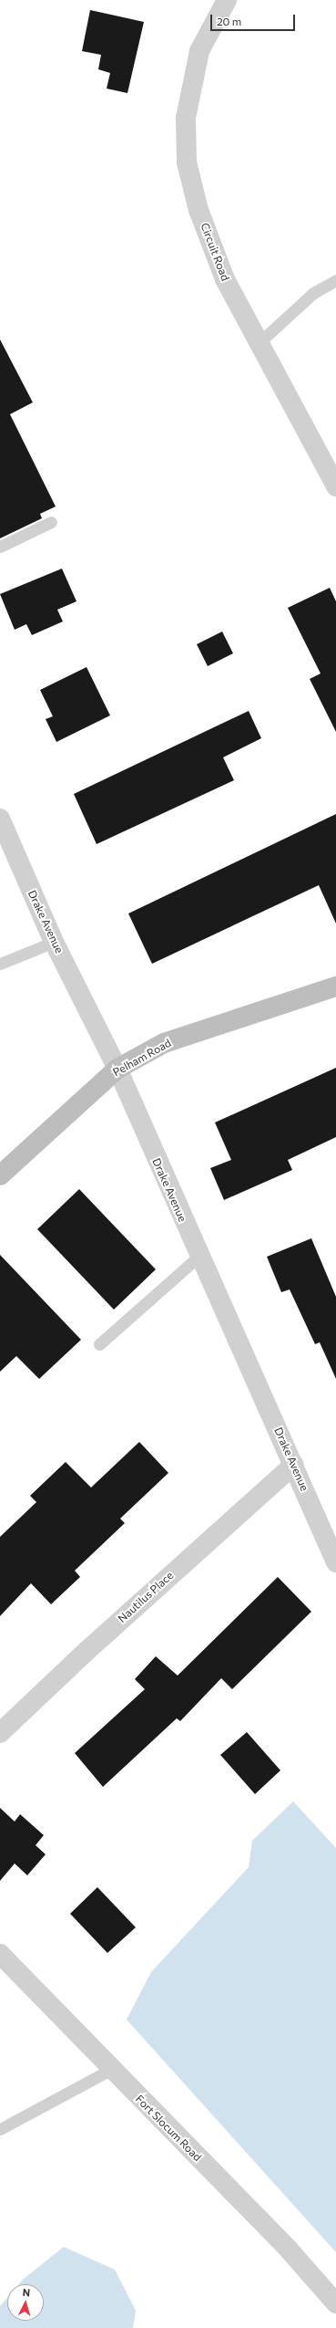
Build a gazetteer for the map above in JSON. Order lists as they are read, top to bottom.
{
  "streets": {
    "main road": ["Pelham Road"],
    "street": [
      "Circuit Road",
      "Drake Avenue",
      "Nautilus Place",
      "Fort Slocum Road"
    ]
  },
  "crossings": [
    ["Drake Avenue", "Pelham Road"],
    ["Drake Avenue", "Nautilus Place"]
  ],
  "scale_bar": "20 m",
  "north": "top"
}
